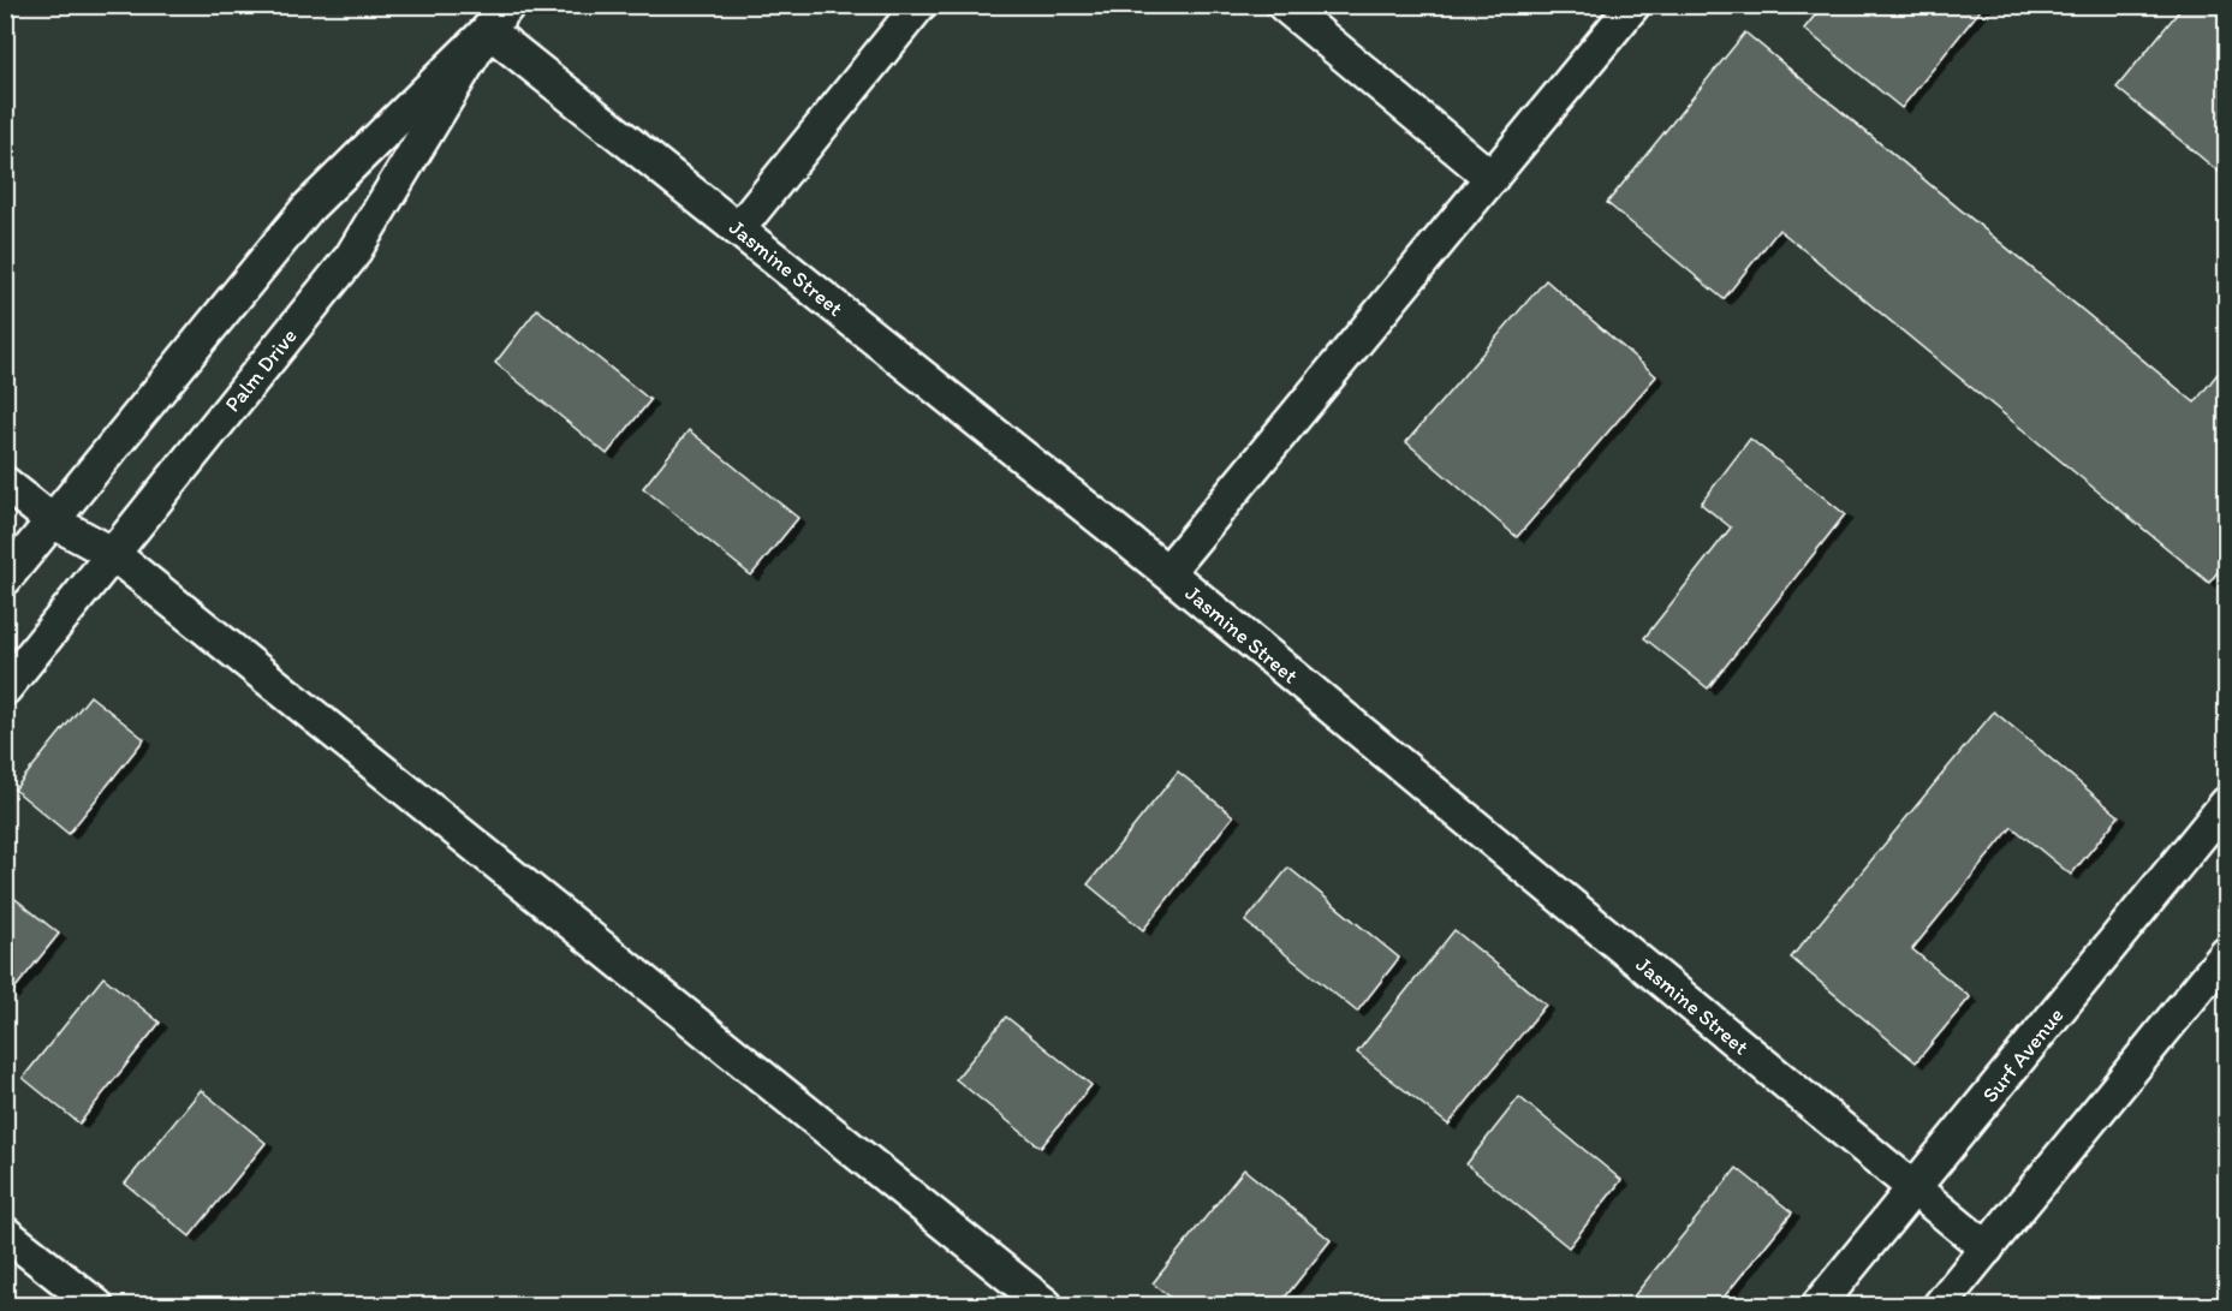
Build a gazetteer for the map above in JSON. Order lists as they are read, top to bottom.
{
  "streets": {
    "street": ["Jasmine Street", "Palm Drive", "Surf Avenue"]
  },
  "crossings": [
    ["Jasmine Street", "Palm Drive"],
    ["Jasmine Street", "Surf Avenue"]
  ]
}
